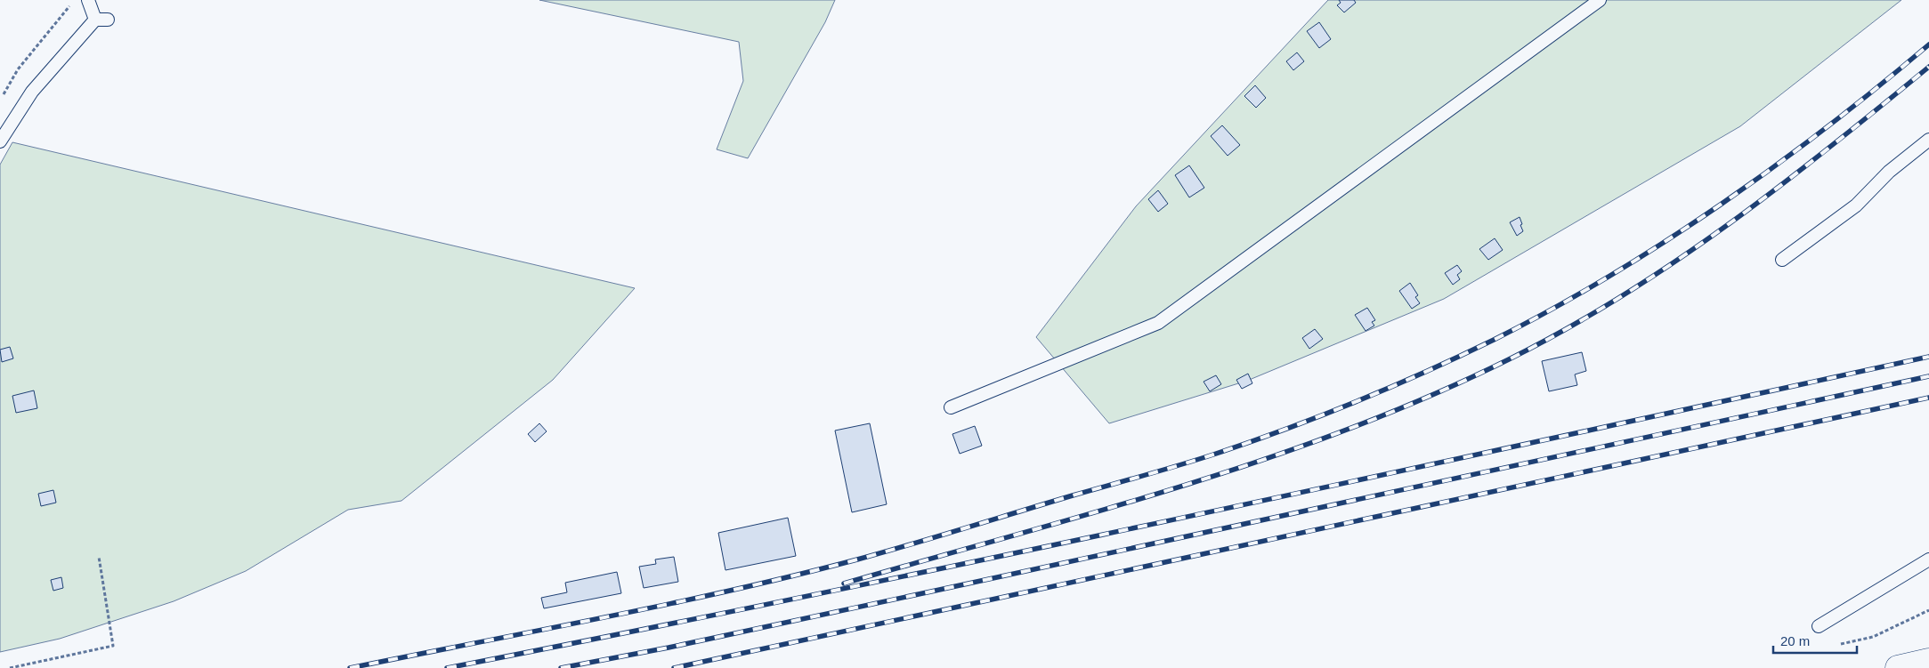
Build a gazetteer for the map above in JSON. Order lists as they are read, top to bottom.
{
  "scale_bar": "20 m"
}
